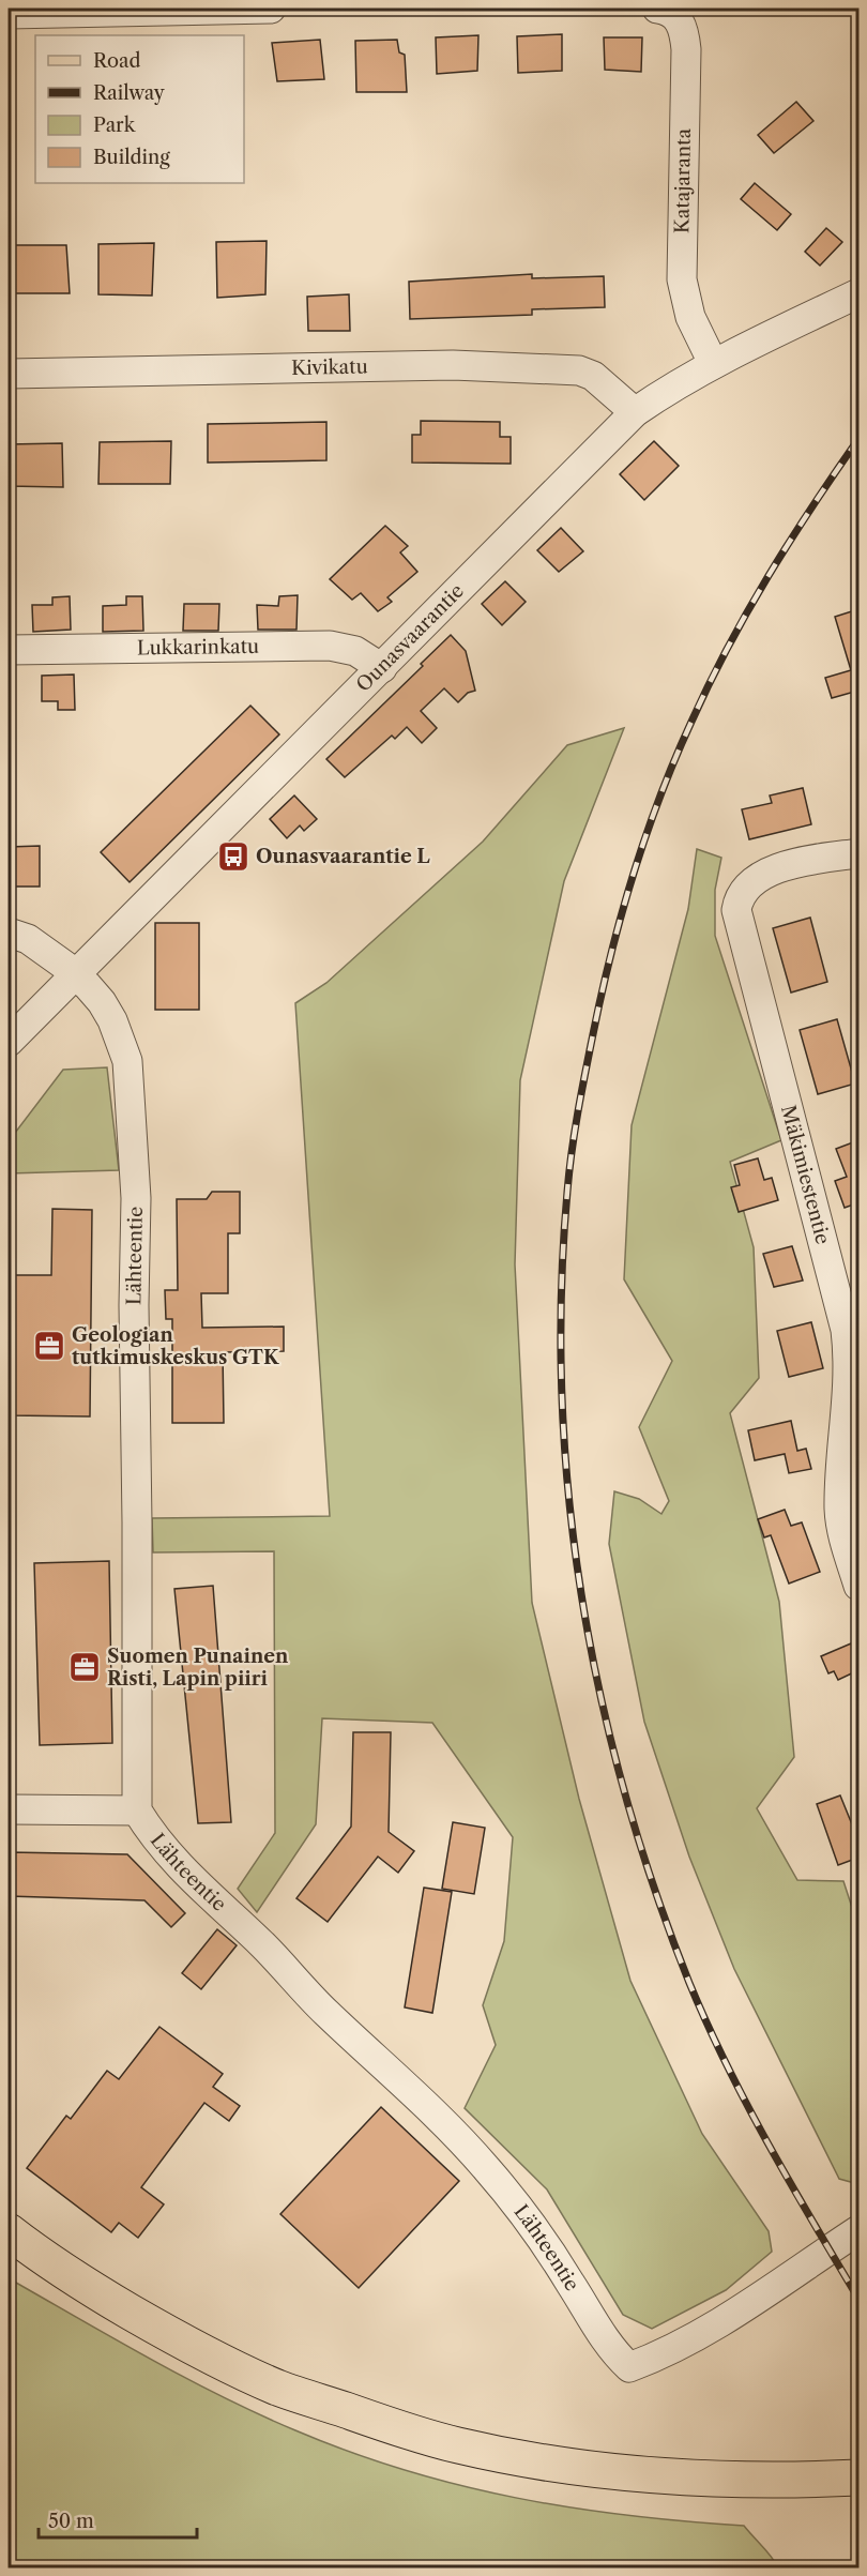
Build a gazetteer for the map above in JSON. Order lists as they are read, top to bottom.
{
  "streets": {
    "street": [
      "Katajaranta",
      "Kivikatu",
      "Ounasvaarantie",
      "Lukkarinkatu",
      "Mäkimiestentie",
      "Lähteentie"
    ]
  },
  "crossings": [
    ["Katajaranta", "Ounasvaarantie"],
    ["Kivikatu", "Ounasvaarantie"],
    ["Ounasvaarantie", "Lukkarinkatu"],
    ["Ounasvaarantie", "Lähteentie"]
  ],
  "places": {
    "bus stop": ["Ounasvaarantie L"],
    "office": ["Geologian tutkimuskeskus GTK", "Suomen Punainen Risti, Lapin piiri"]
  },
  "legend": [
    "Road",
    "Railway",
    "Park",
    "Building"
  ],
  "scale_bar": "50 m"
}
